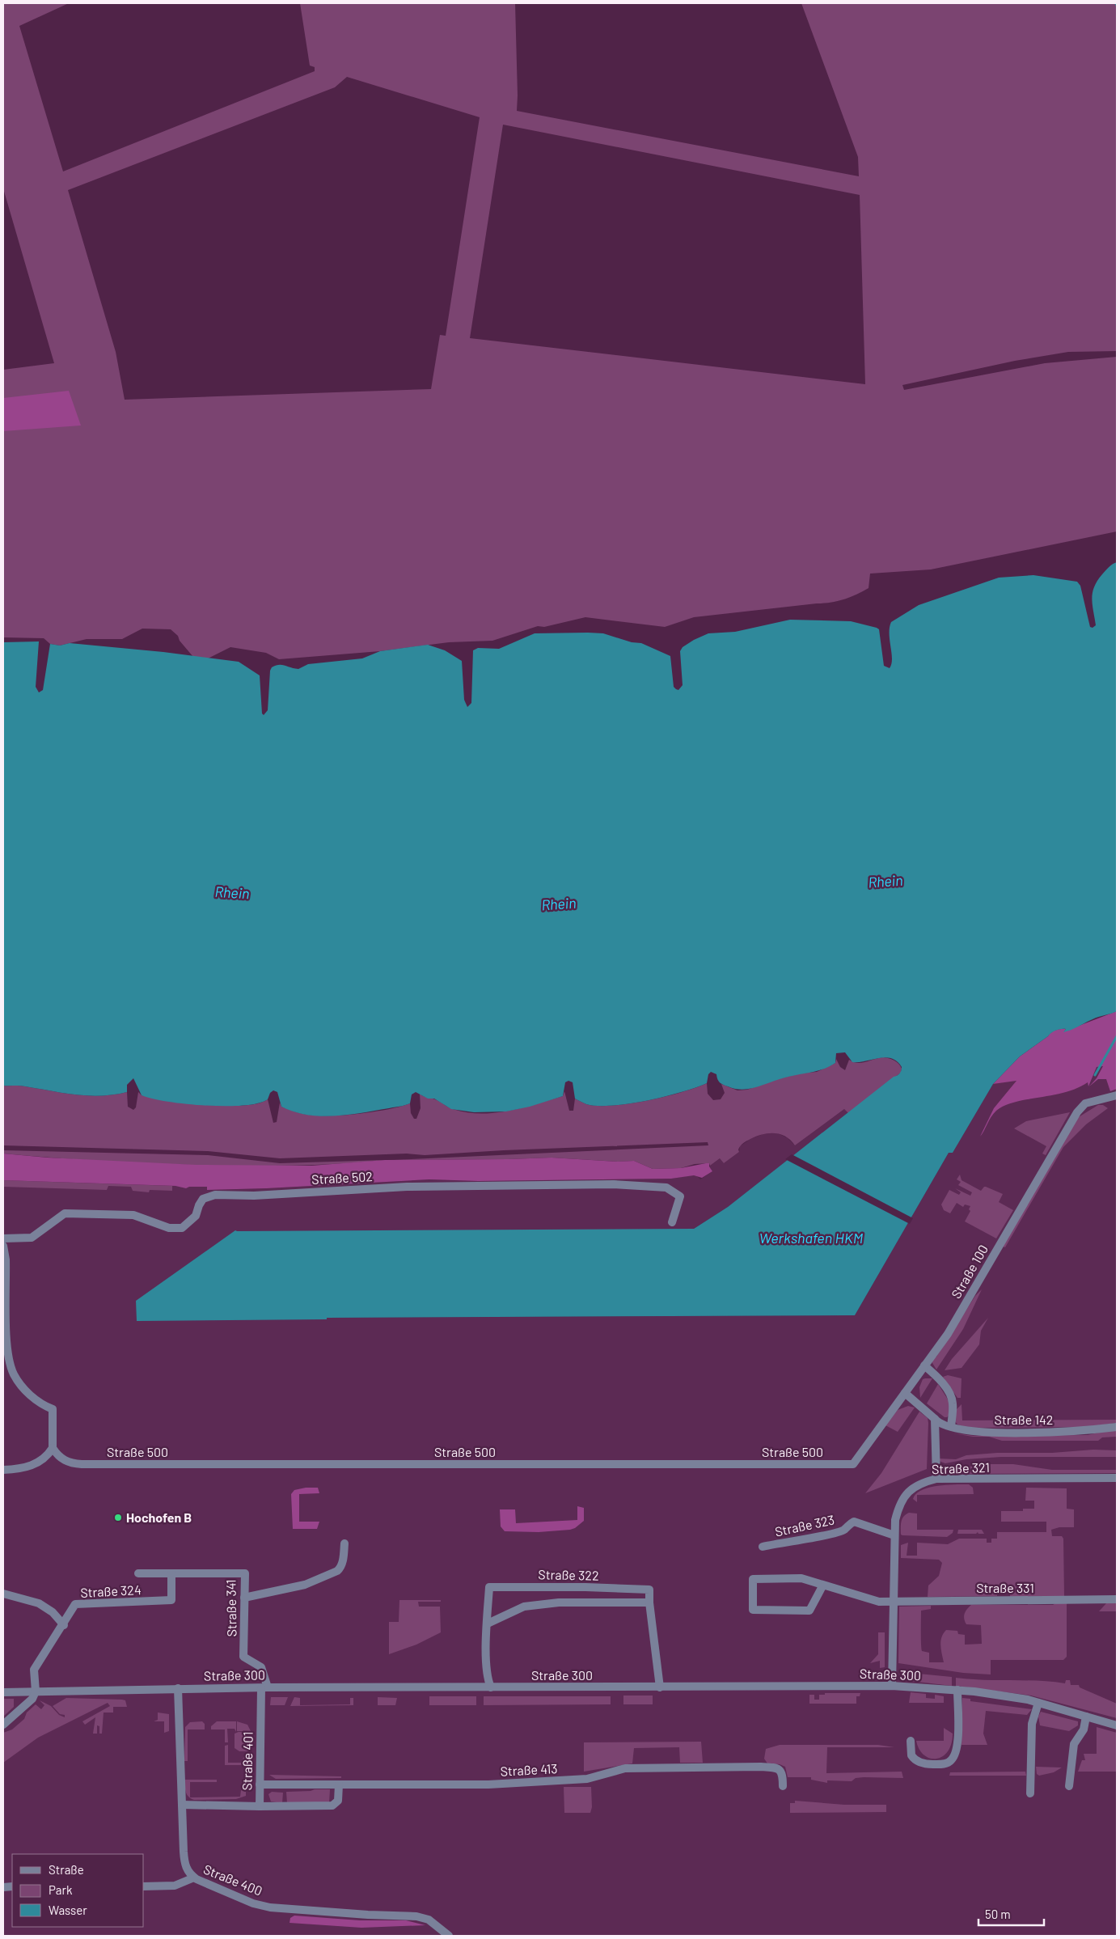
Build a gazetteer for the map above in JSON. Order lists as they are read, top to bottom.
{
  "streets": {
    "street": [
      "Straße 502",
      "Straße 100",
      "Straße 142",
      "Straße 500",
      "Straße 321",
      "Straße 323",
      "Straße 322",
      "Straße 331",
      "Straße 324",
      "Straße 341",
      "Straße 300",
      "Straße 401",
      "Straße 413",
      "Straße 400"
    ]
  },
  "crossings": [
    ["Straße 100", "Straße 500"],
    ["Straße 321", "Straße 323"],
    ["Straße 321", "Straße 331"],
    ["Straße 321", "Straße 300"],
    ["Straße 322", "Straße 300"],
    ["Straße 324", "Straße 341"],
    ["Straße 324", "Straße 300"],
    ["Straße 341", "Straße 300"],
    ["Straße 341", "Straße 401"],
    ["Straße 300", "Straße 401"],
    ["Straße 300", "Straße 400"],
    ["Straße 401", "Straße 413"],
    ["Straße 401", "Straße 400"]
  ],
  "water": ["Rhein", "Werkshafen HKM"],
  "places": ["Hochofen B"],
  "legend": ["Straße", "Park", "Wasser"],
  "scale_bar": "50 m"
}
